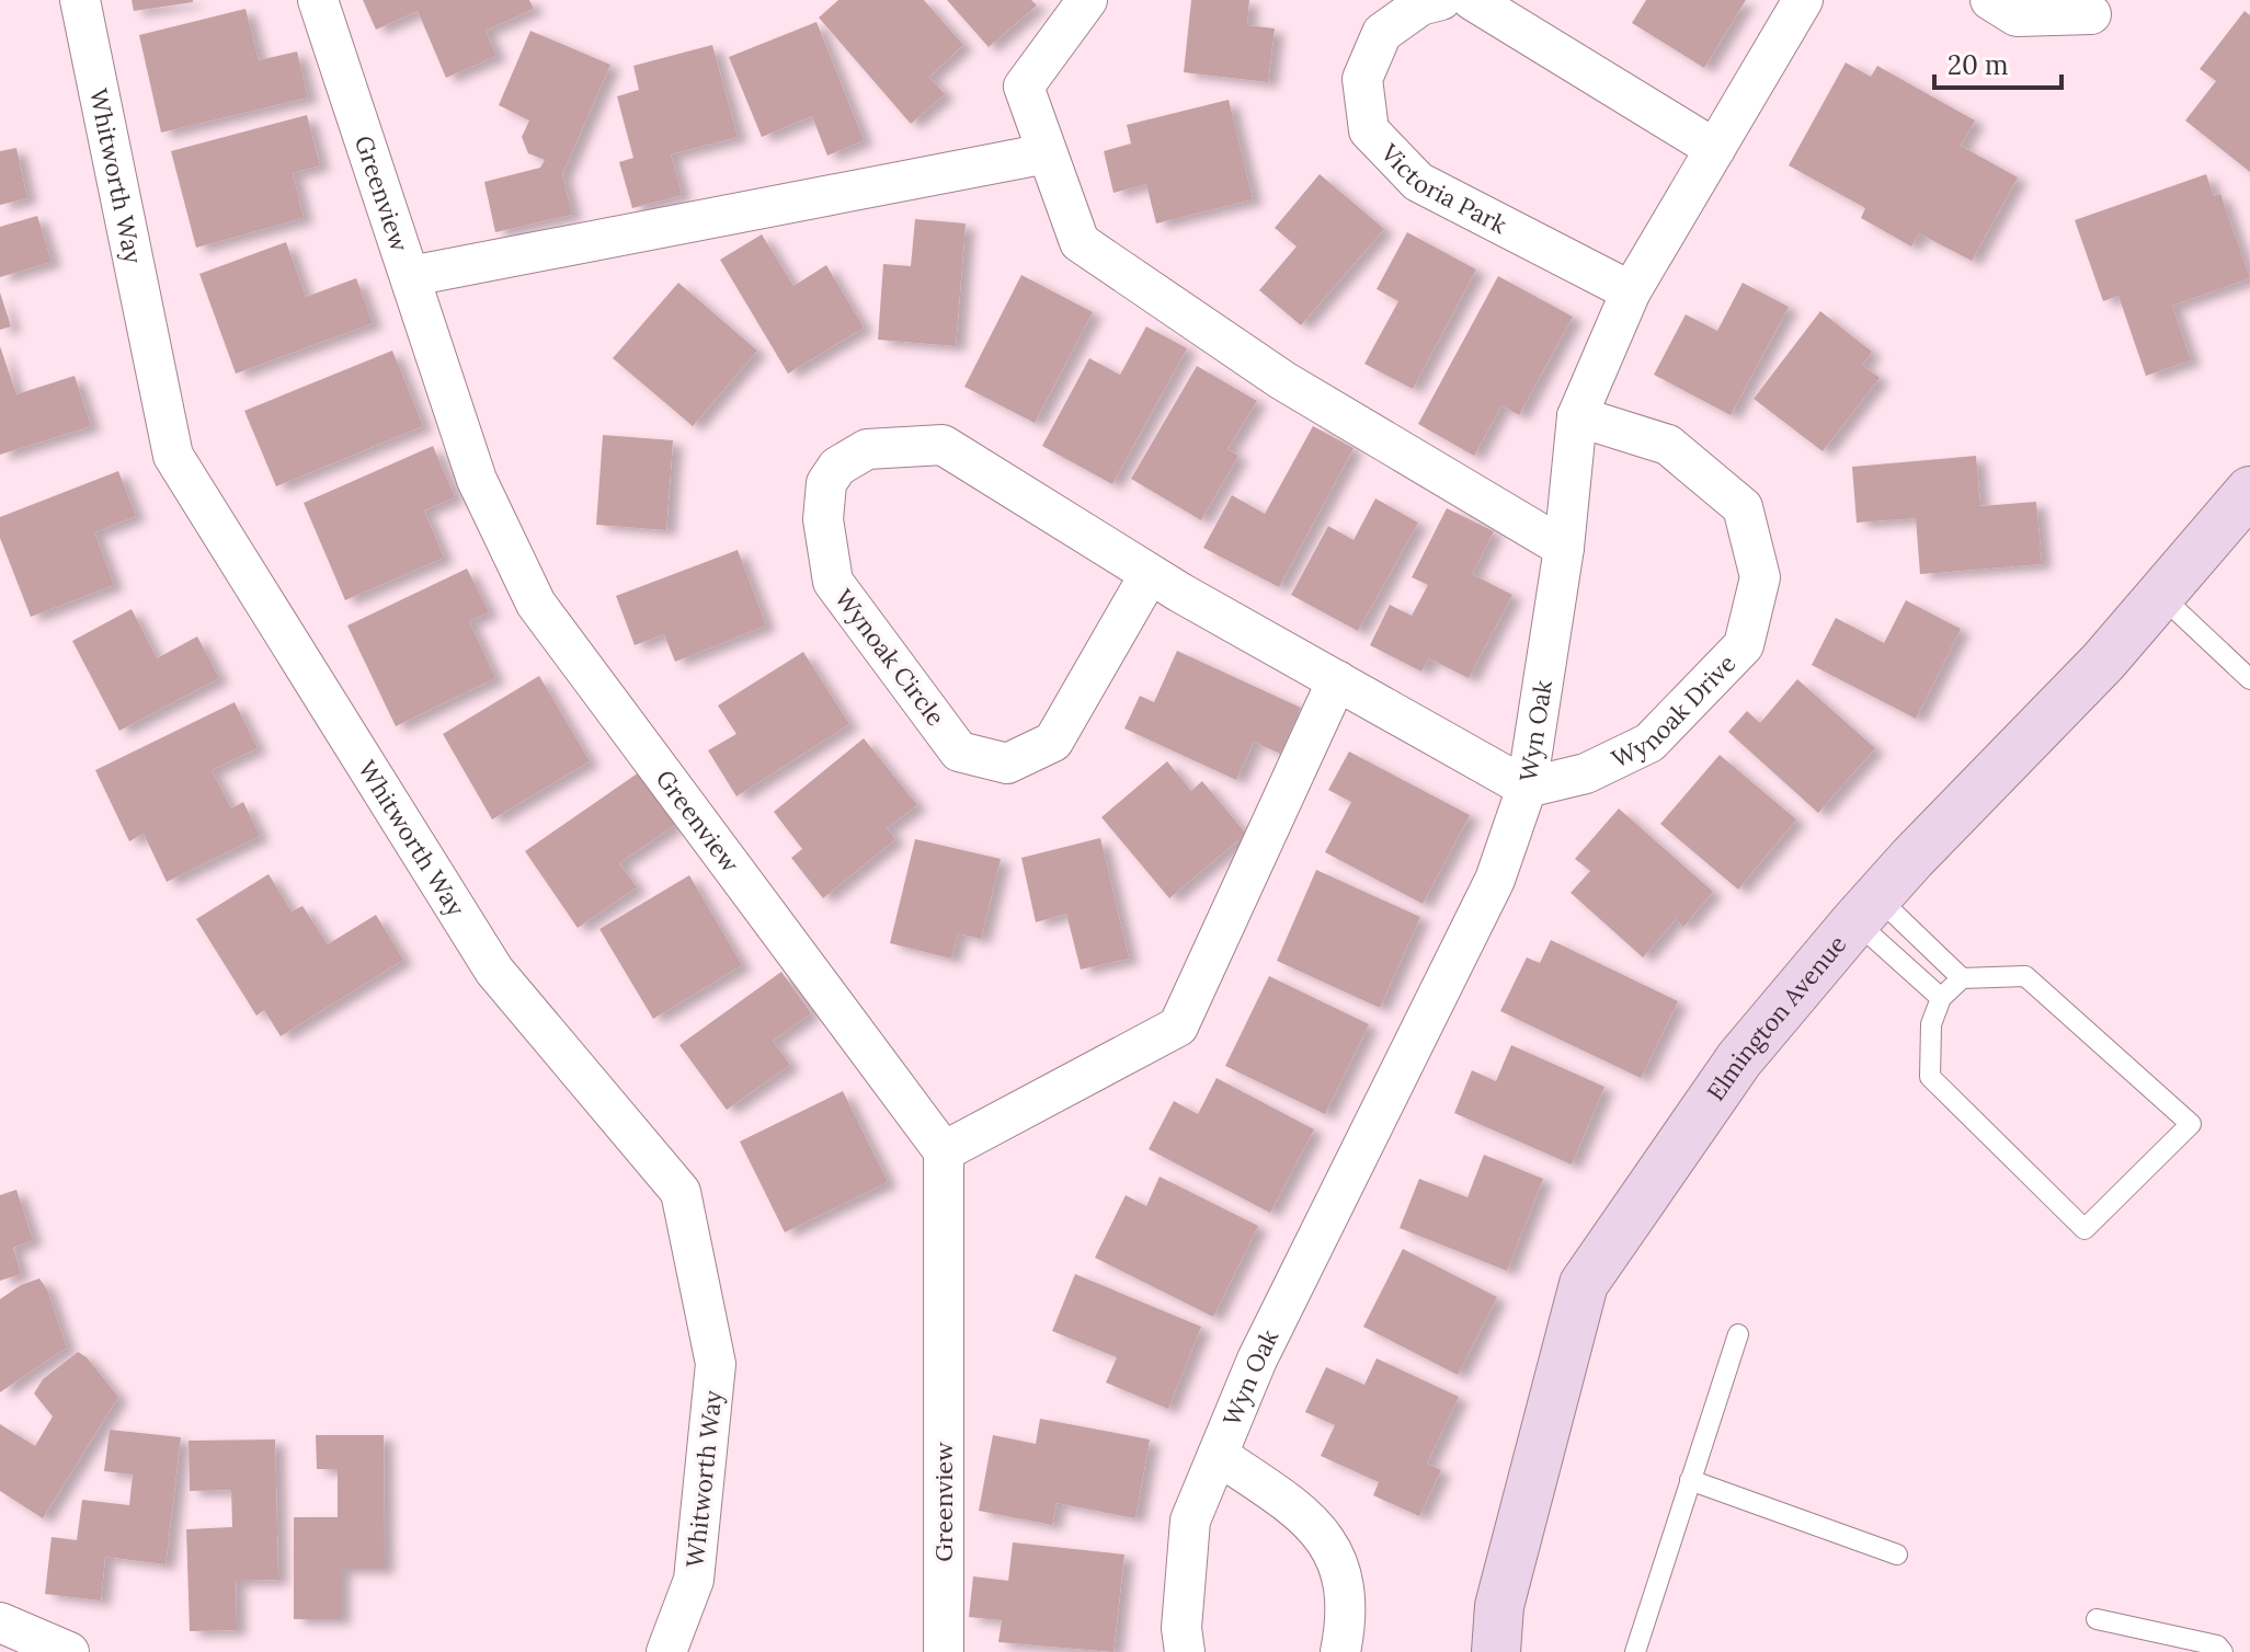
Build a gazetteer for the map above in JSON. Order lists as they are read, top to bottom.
{
  "streets": {
    "street": [
      "Whitworth Way",
      "Victoria Park",
      "Greenview",
      "Wynoak Circle",
      "Wynoak Drive",
      "Wyn Oak",
      "Elmington Avenue"
    ]
  },
  "crossings": [
    ["Victoria Park", "Wyn Oak"],
    ["Wynoak Circle", "Wynoak Drive"],
    ["Wynoak Circle", "Wyn Oak"],
    ["Wynoak Drive", "Wyn Oak"]
  ],
  "scale_bar": "20 m"
}
